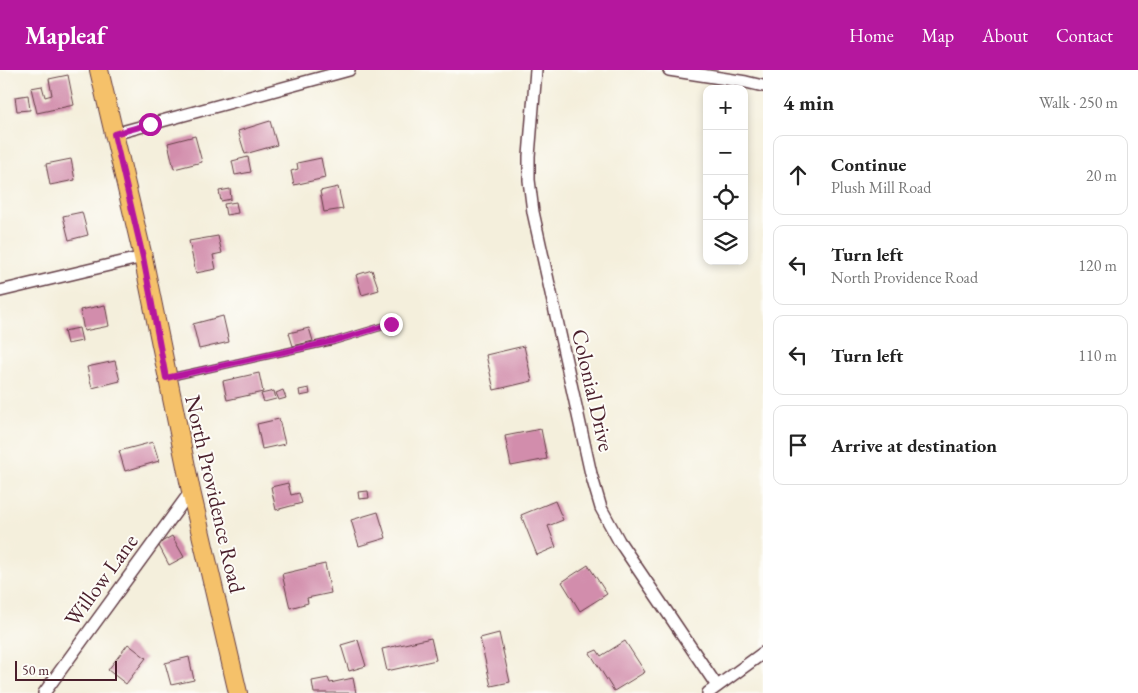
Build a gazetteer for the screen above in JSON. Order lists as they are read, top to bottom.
{
  "streets": {
    "main road": ["North Providence Road"],
    "street": ["Colonial Drive", "Willow Lane"]
  },
  "crossings": [
    ["North Providence Road", "Willow Lane"]
  ],
  "scale_bar": "50 m",
  "page": {
    "header": "Mapleaf",
    "nav": [
      "Home",
      "Map",
      "About",
      "Contact"
    ],
    "heading": ["4 min", "Walk · 250 m"],
    "map_buttons": ["+", "−"],
    "list": [
      ["Continue", "Plush Mill Road", "20 m"],
      ["Turn left", "North Providence Road", "120 m"],
      ["Turn left", "110 m"],
      "Arrive at destination"
    ],
    "scale": "50 m"
  }
}
